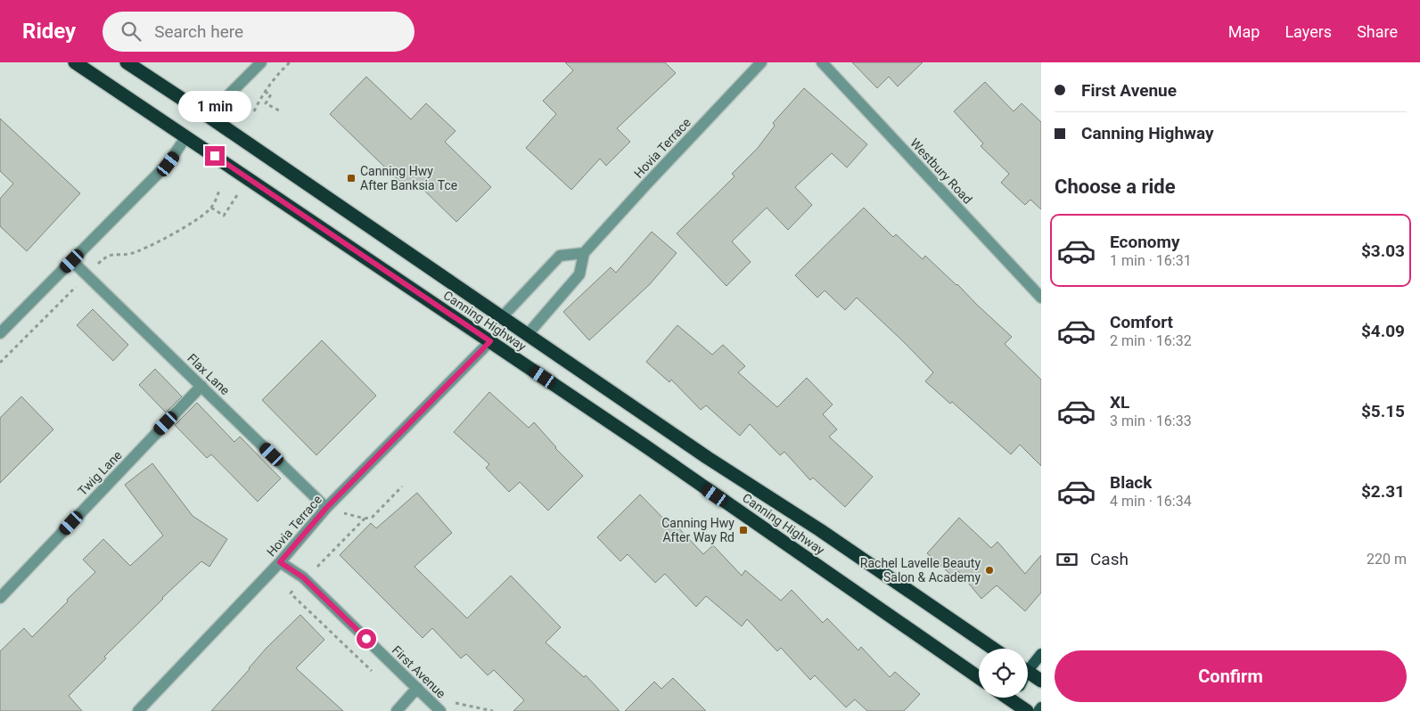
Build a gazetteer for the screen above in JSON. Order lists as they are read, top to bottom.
{
  "streets": {
    "highway": ["Canning Highway"],
    "street": [
      "Hovia Terrace",
      "Westbury Road",
      "Flax Lane",
      "Twig Lane",
      "First Avenue"
    ]
  },
  "crossings": [
    ["Hovia Terrace", "Canning Highway"],
    ["Hovia Terrace", "Flax Lane"],
    ["Hovia Terrace", "First Avenue"],
    ["Flax Lane", "Twig Lane"]
  ],
  "places": {
    "transit": ["Canning Hwy After Banksia Tce", "Canning Hwy After Way Rd"],
    "other": ["Rachel Lavelle Beauty Salon & Academy"]
  },
  "page": {
    "header": "Ridey",
    "search": "Search here",
    "nav": ["Map", "Layers", "Share"],
    "banner": ["First Avenue", "Canning Highway"],
    "bubble": "1 min",
    "heading": "Choose a ride",
    "list": [
      {
        "name": "Economy",
        "note": "1 min · 16:31",
        "value": "$3.03"
      },
      {
        "name": "Comfort",
        "note": "2 min · 16:32",
        "value": "$4.09"
      },
      {
        "name": "XL",
        "note": "3 min · 16:33",
        "value": "$5.15"
      },
      {
        "name": "Black",
        "note": "4 min · 16:34",
        "value": "$2.31"
      }
    ],
    "pay": ["Cash", "220 m"],
    "buttons": "Confirm"
  }
}
